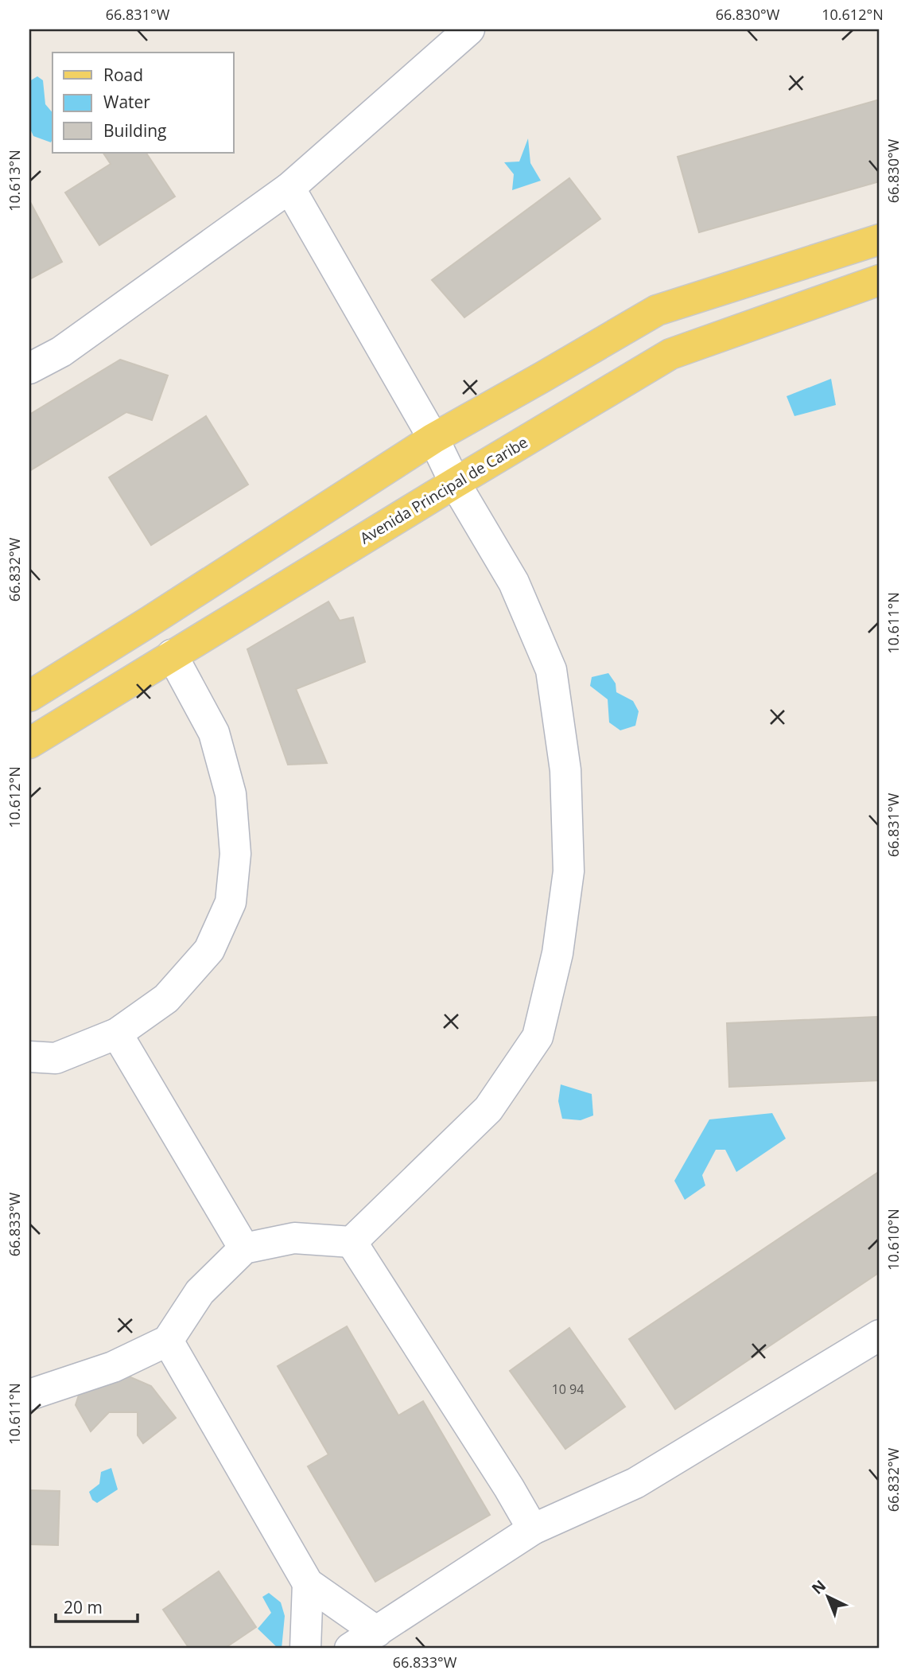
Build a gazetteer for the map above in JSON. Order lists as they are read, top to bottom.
{
  "streets": {
    "main road": ["Avenida Principal de Caribe"]
  },
  "house_numbers": ["10 94"],
  "legend": ["Road", "Water", "Building"],
  "scale_bar": "20 m",
  "north": "top left",
  "coordinates": [
    "66.831°W",
    "66.830°W",
    "10.612°N",
    "10.613°N",
    "66.832°W",
    "10.611°N",
    "66.833°W",
    "10.610°N"
  ]
}
